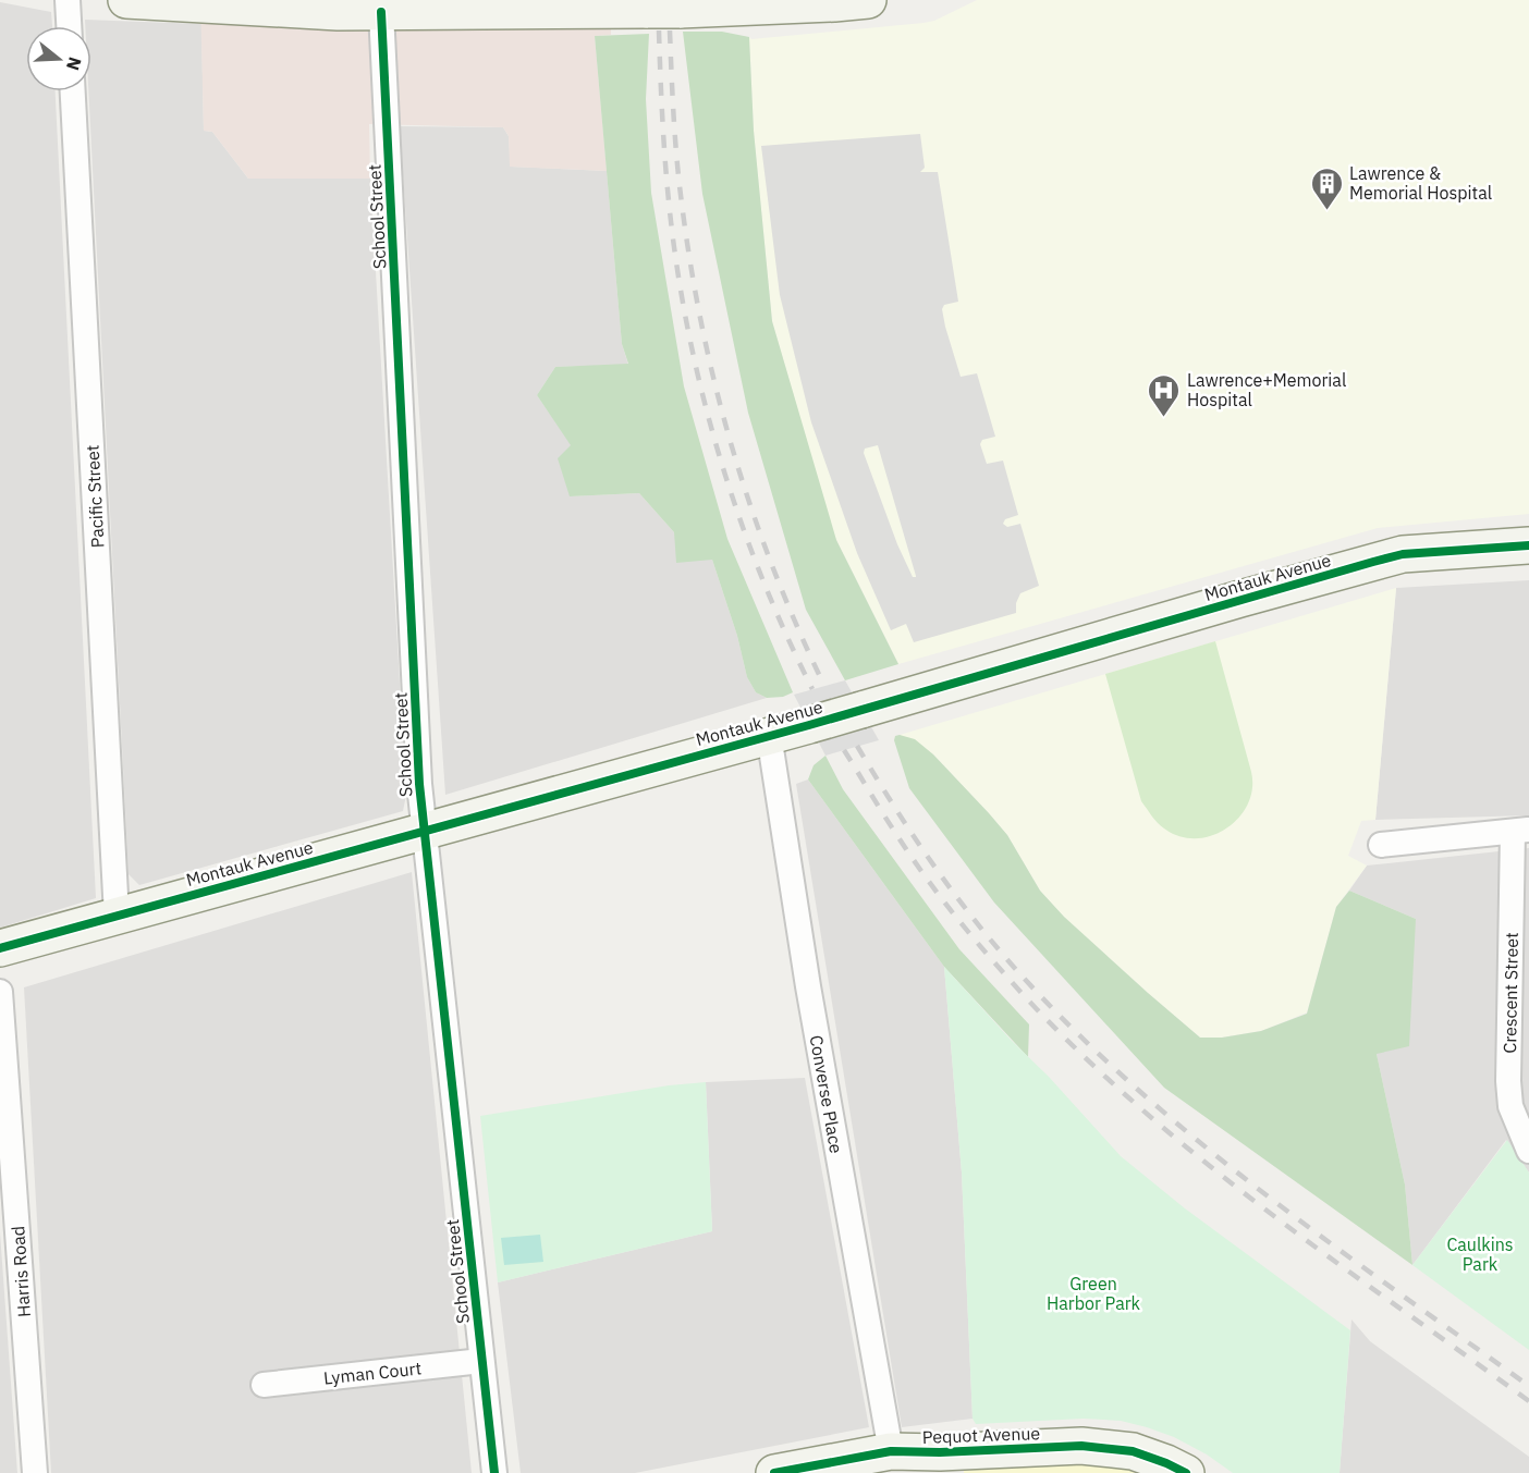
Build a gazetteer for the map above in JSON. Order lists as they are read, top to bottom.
{
  "streets": {
    "street": [
      "School Street",
      "Pacific Street",
      "Montauk Avenue",
      "Crescent Street",
      "Converse Place",
      "Harris Road",
      "Lyman Court",
      "Pequot Avenue"
    ]
  },
  "crossings": [
    ["School Street", "Montauk Avenue"],
    ["School Street", "Lyman Court"],
    ["Pacific Street", "Montauk Avenue"],
    ["Montauk Avenue", "Converse Place"],
    ["Converse Place", "Pequot Avenue"]
  ],
  "parks": ["Caulkins Park", "Green Harbor Park"],
  "places": {
    "building": ["Lawrence & Memorial Hospital"],
    "hospital": ["Lawrence+Memorial Hospital"]
  },
  "north": "right"
}
